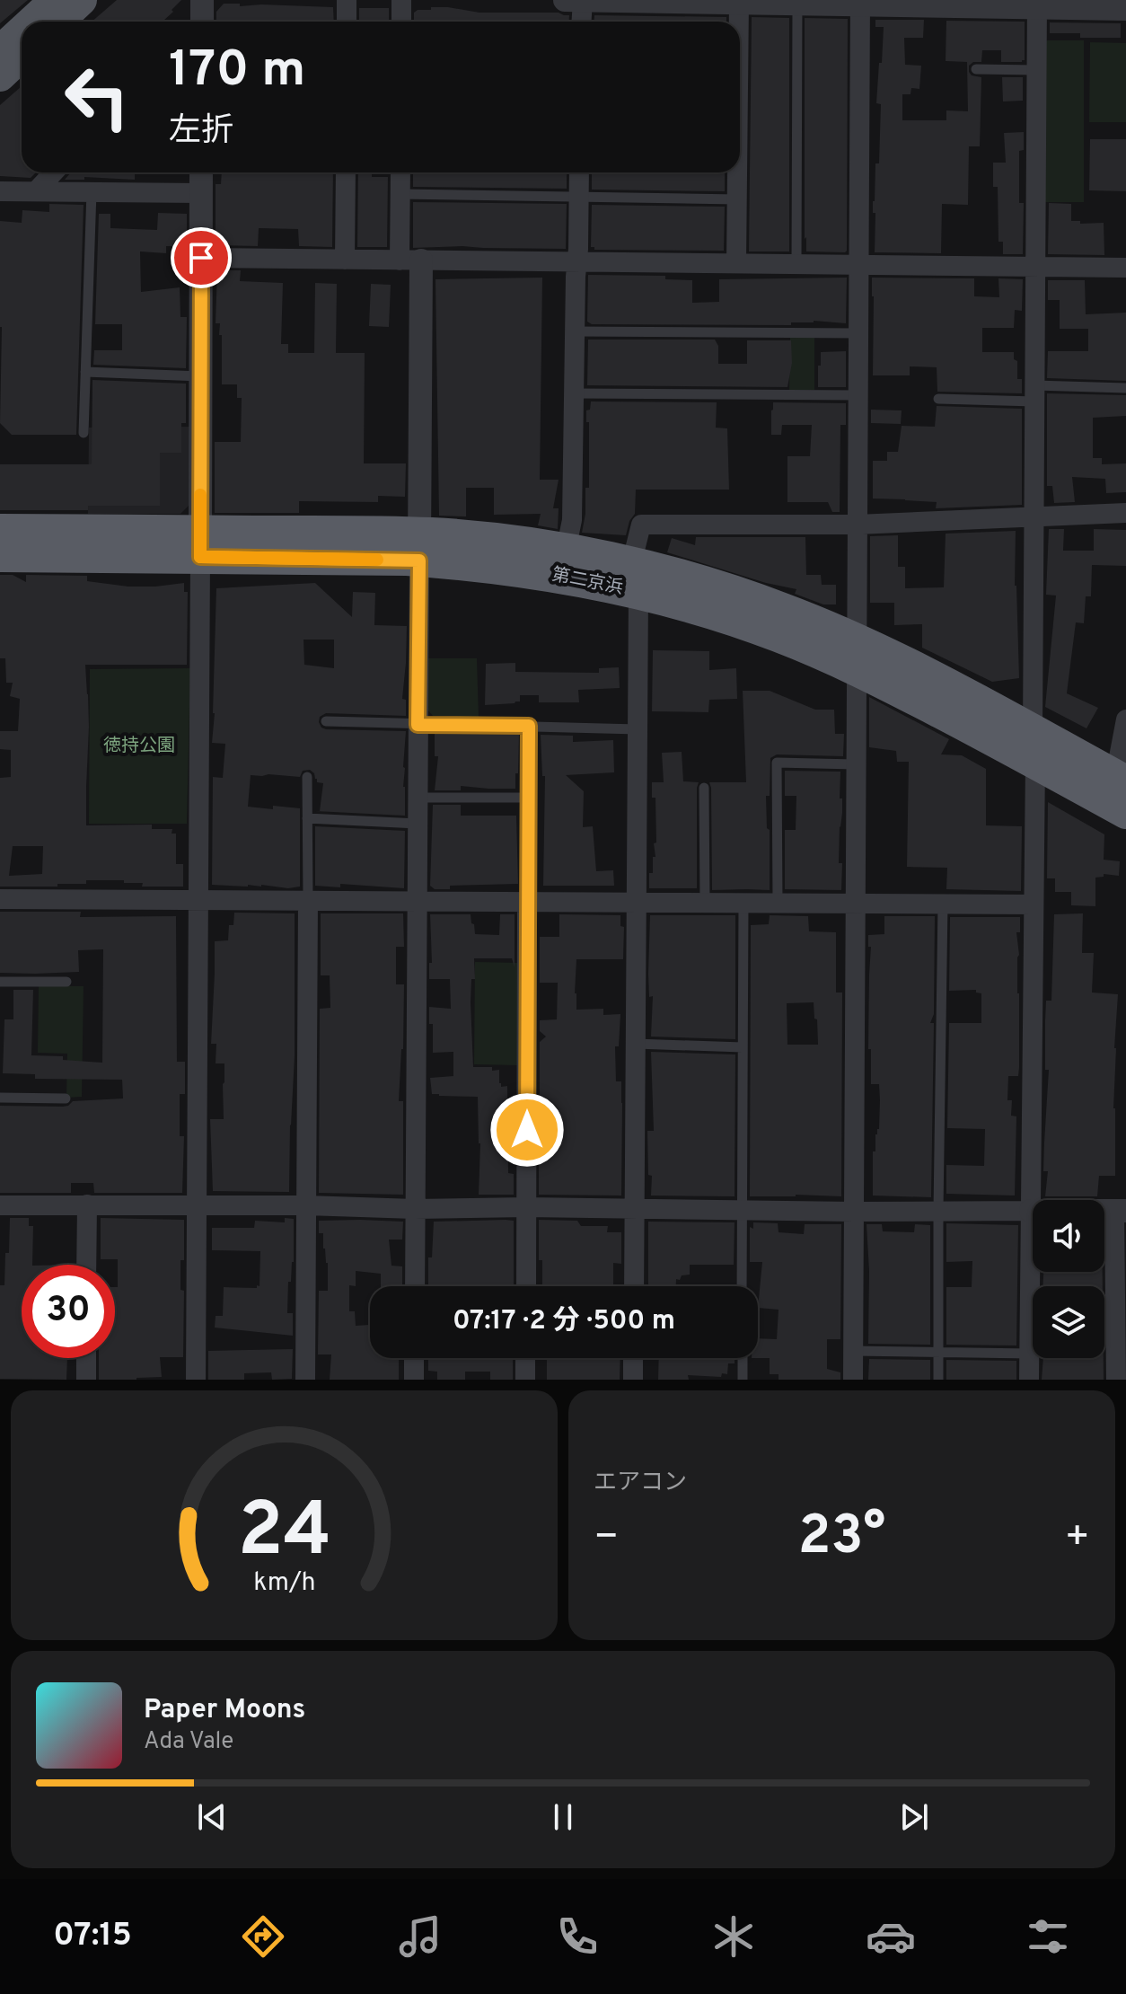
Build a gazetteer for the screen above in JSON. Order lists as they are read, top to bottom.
{
  "streets": {
    "highway": ["第二京浜"]
  },
  "parks": ["徳持公園"],
  "page": {
    "turn": ["170 m", "左折"],
    "limit": "30",
    "trip": "07:17 · 2 分 · 500 m",
    "tile": "エアコン",
    "heat": ["−", "23°", "+"],
    "song": ["Paper Moons", "Ada Vale"],
    "tabs": "07:15",
    "gauge": ["24", "km/h"]
  }
}
